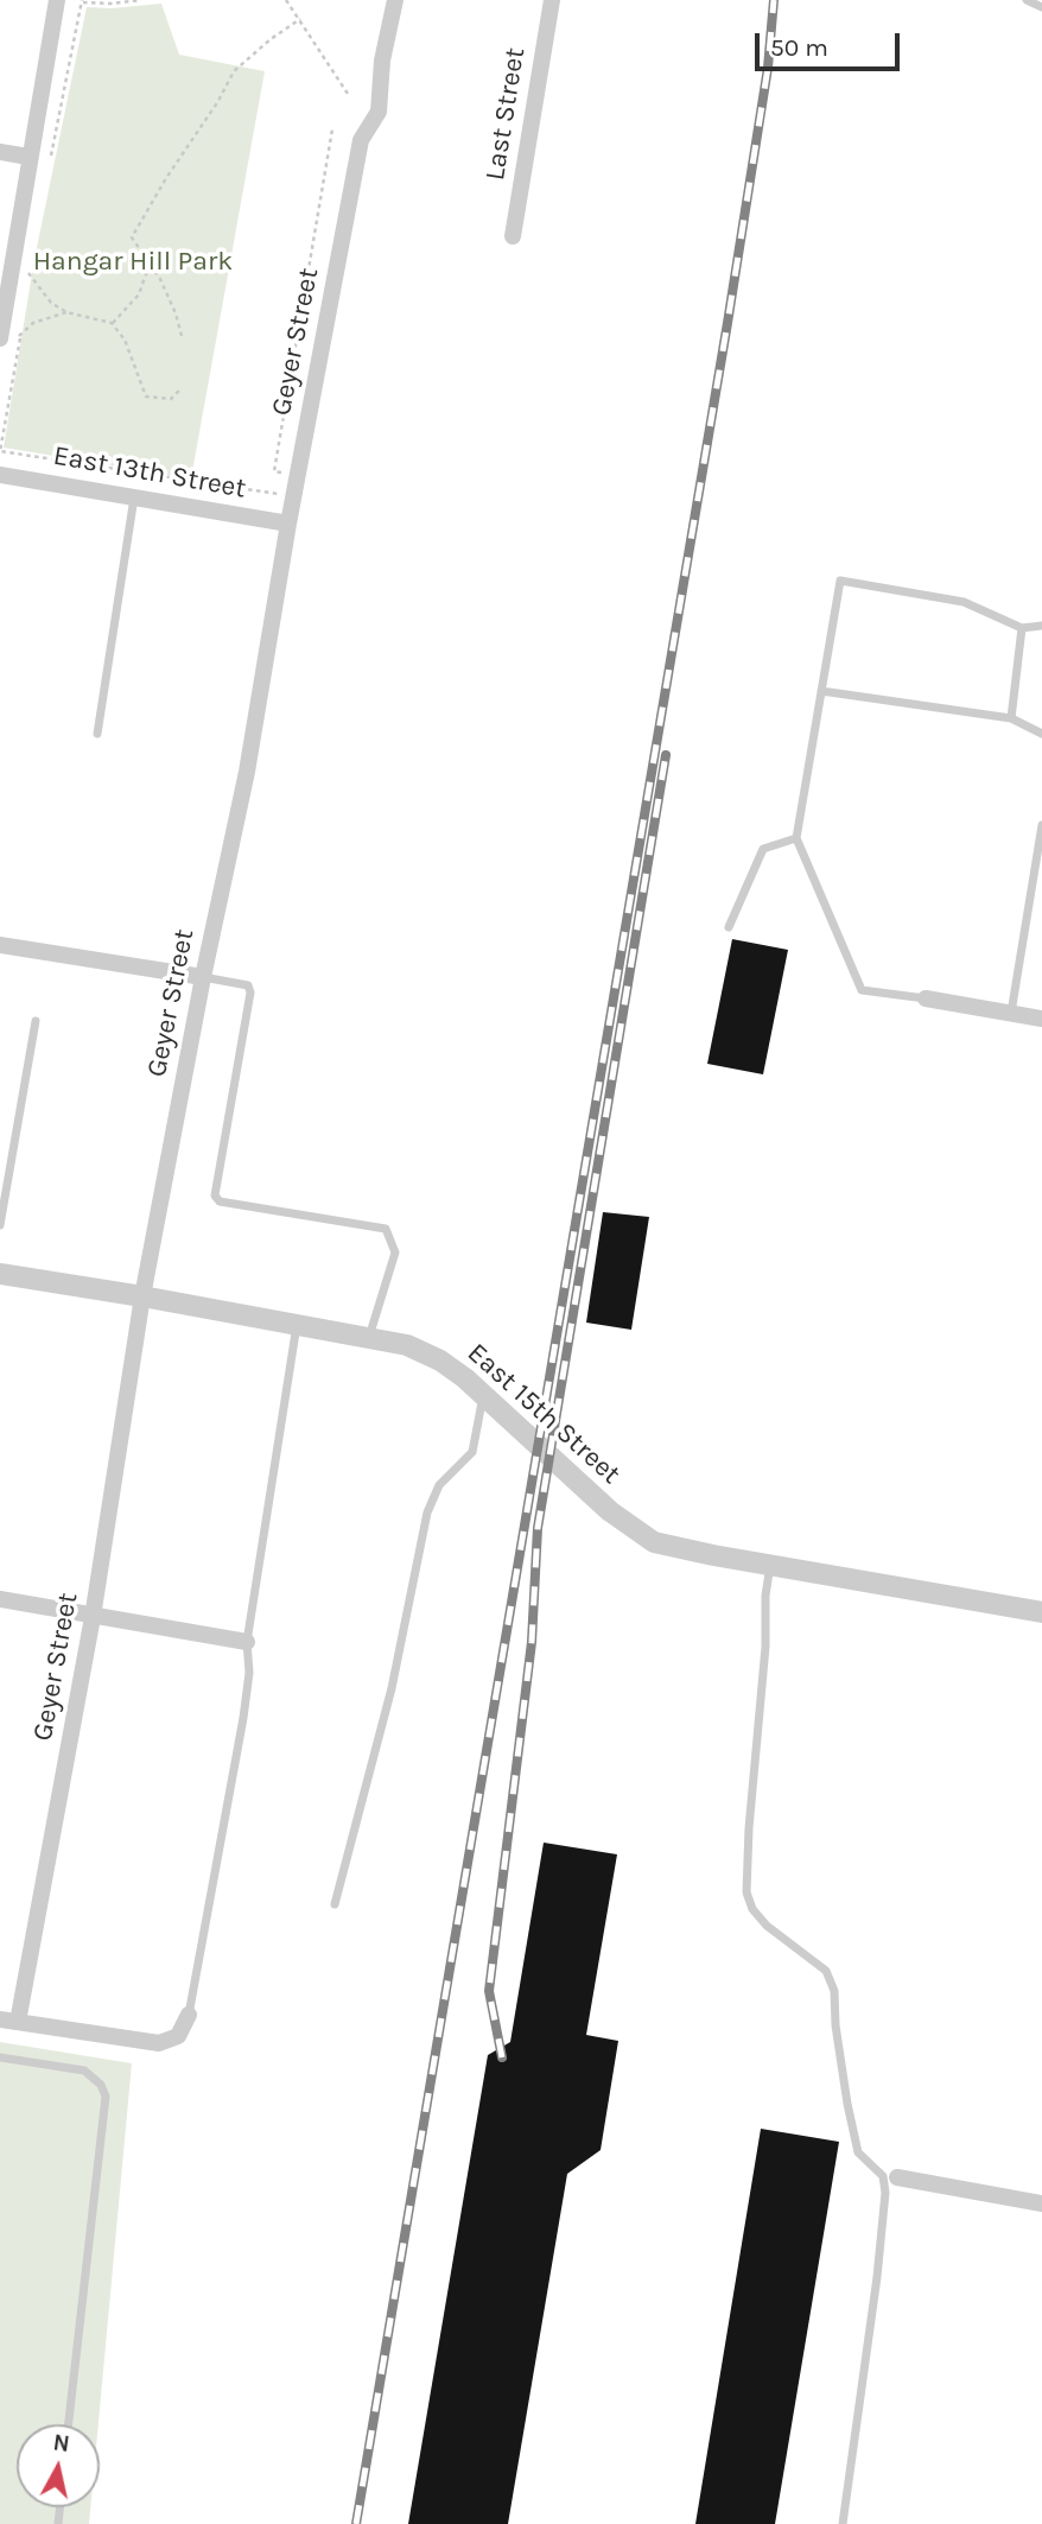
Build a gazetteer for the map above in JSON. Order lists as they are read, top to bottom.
{
  "streets": {
    "street": [
      "Last Street",
      "Geyer Street",
      "East 13th Street",
      "East 15th Street"
    ]
  },
  "crossings": [
    ["Geyer Street", "East 13th Street"],
    ["Geyer Street", "East 15th Street"]
  ],
  "parks": ["Hangar Hill Park"],
  "scale_bar": "50 m",
  "north": "top"
}
